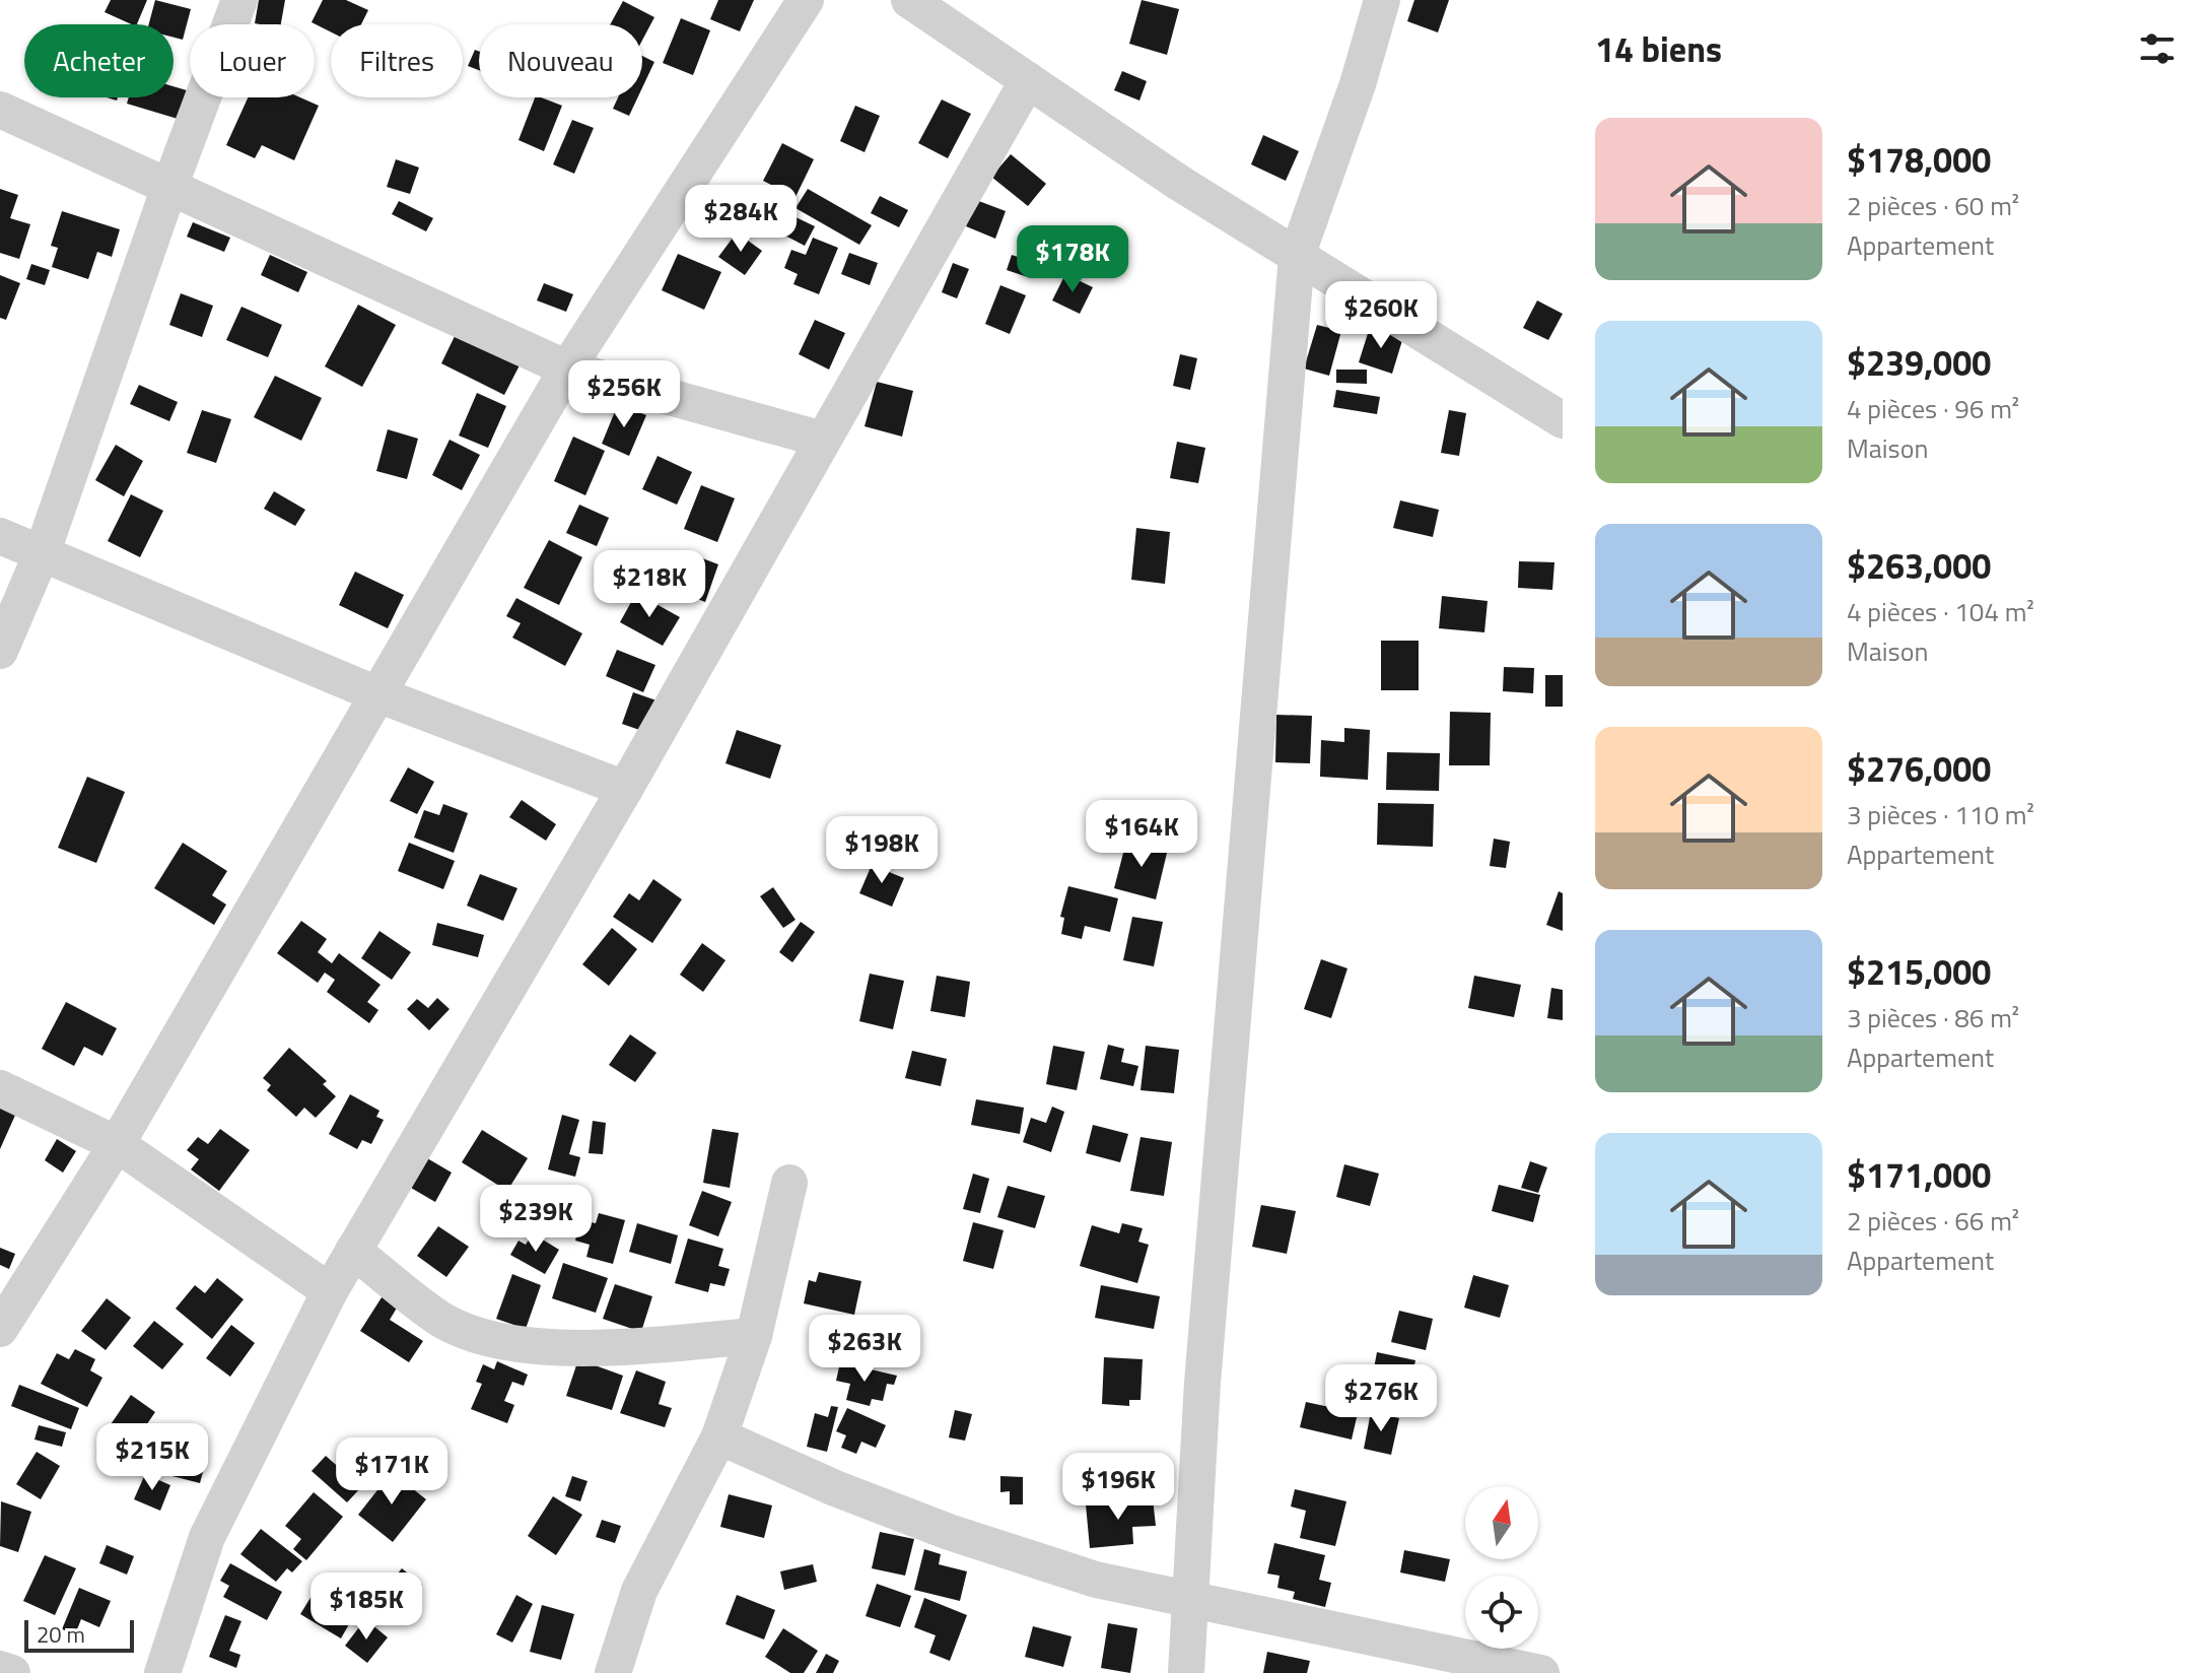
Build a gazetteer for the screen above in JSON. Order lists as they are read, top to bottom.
{
  "scale_bar": "20 m",
  "north": "top",
  "page": {
    "heading": "14 biens",
    "chip": [
      "Acheter",
      "Louer",
      "Filtres",
      "Nouveau"
    ],
    "list": [
      {
        "name": "$178,000",
        "note": "2 pièces · 60 m² · Appartement"
      },
      {
        "name": "$239,000",
        "note": "4 pièces · 96 m² · Maison"
      },
      {
        "name": "$263,000",
        "note": "4 pièces · 104 m² · Maison"
      },
      {
        "name": "$276,000",
        "note": "3 pièces · 110 m² · Appartement"
      },
      {
        "name": "$215,000",
        "note": "3 pièces · 86 m² · Appartement"
      },
      {
        "name": "$171,000",
        "note": "2 pièces · 66 m² · Appartement"
      }
    ],
    "price": [
      "$284K",
      "$178K",
      "$260K",
      "$256K",
      "$218K",
      "$164K",
      "$198K",
      "$239K",
      "$263K",
      "$276K",
      "$215K",
      "$171K",
      "$196K",
      "$185K"
    ],
    "scale": "20 m"
  }
}
